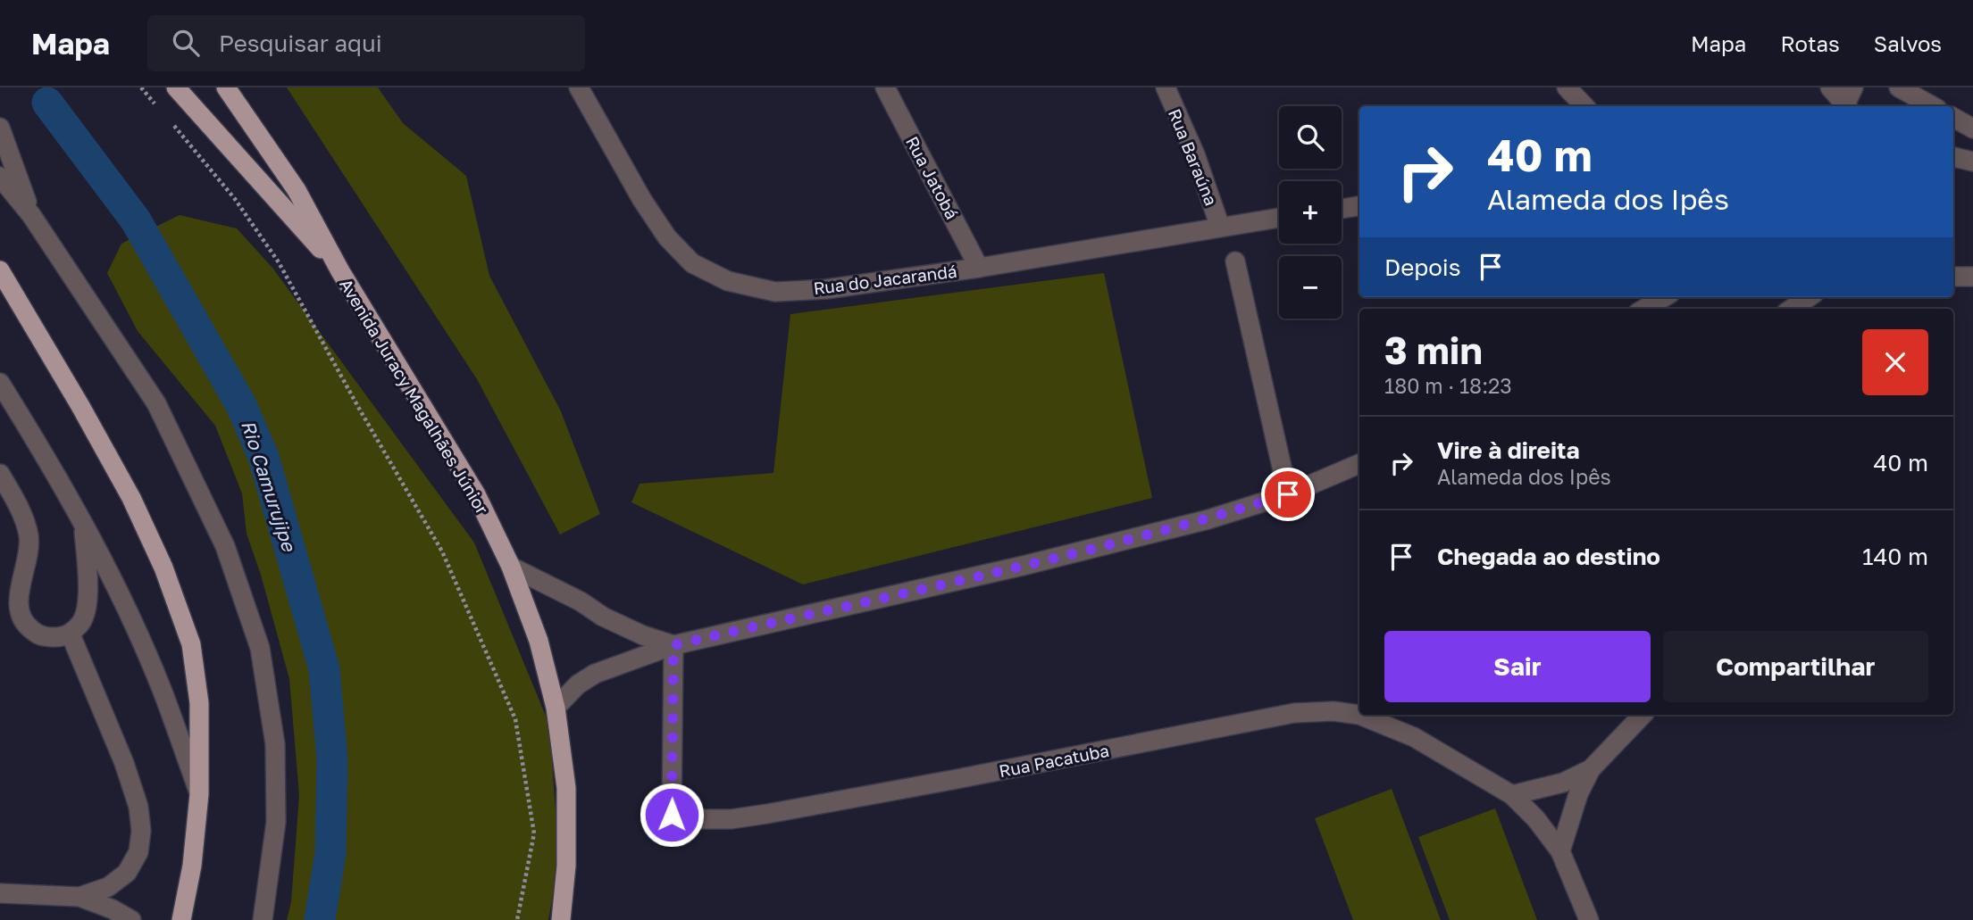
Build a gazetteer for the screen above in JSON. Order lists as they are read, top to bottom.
{
  "streets": {
    "main road": ["Avenida Juracy Magalhães Júnior"],
    "street": [
      "Rua Baraúna",
      "Rua Jatobá",
      "Rua do Jacarandá",
      "Rua Pacatuba"
    ]
  },
  "crossings": [
    ["Rua Baraúna", "Rua do Jacarandá"],
    ["Rua Jatobá", "Rua do Jacarandá"]
  ],
  "water": ["Rio Camurujipe"],
  "page": {
    "header": "Mapa",
    "search": "Pesquisar aqui",
    "nav": ["Mapa", "Rotas", "Salvos"],
    "map_buttons": ["+", "−"],
    "turn": ["40 m", "Alameda dos Ipês"],
    "then": "Depois",
    "heading": ["3 min", "180 m · 18:23"],
    "list": [
      {
        "name": "Vire à direita",
        "note": "Alameda dos Ipês",
        "value": "40 m"
      },
      {
        "name": "Chegada ao destino",
        "value": "140 m"
      }
    ],
    "buttons": ["Sair", "Compartilhar"]
  }
}
